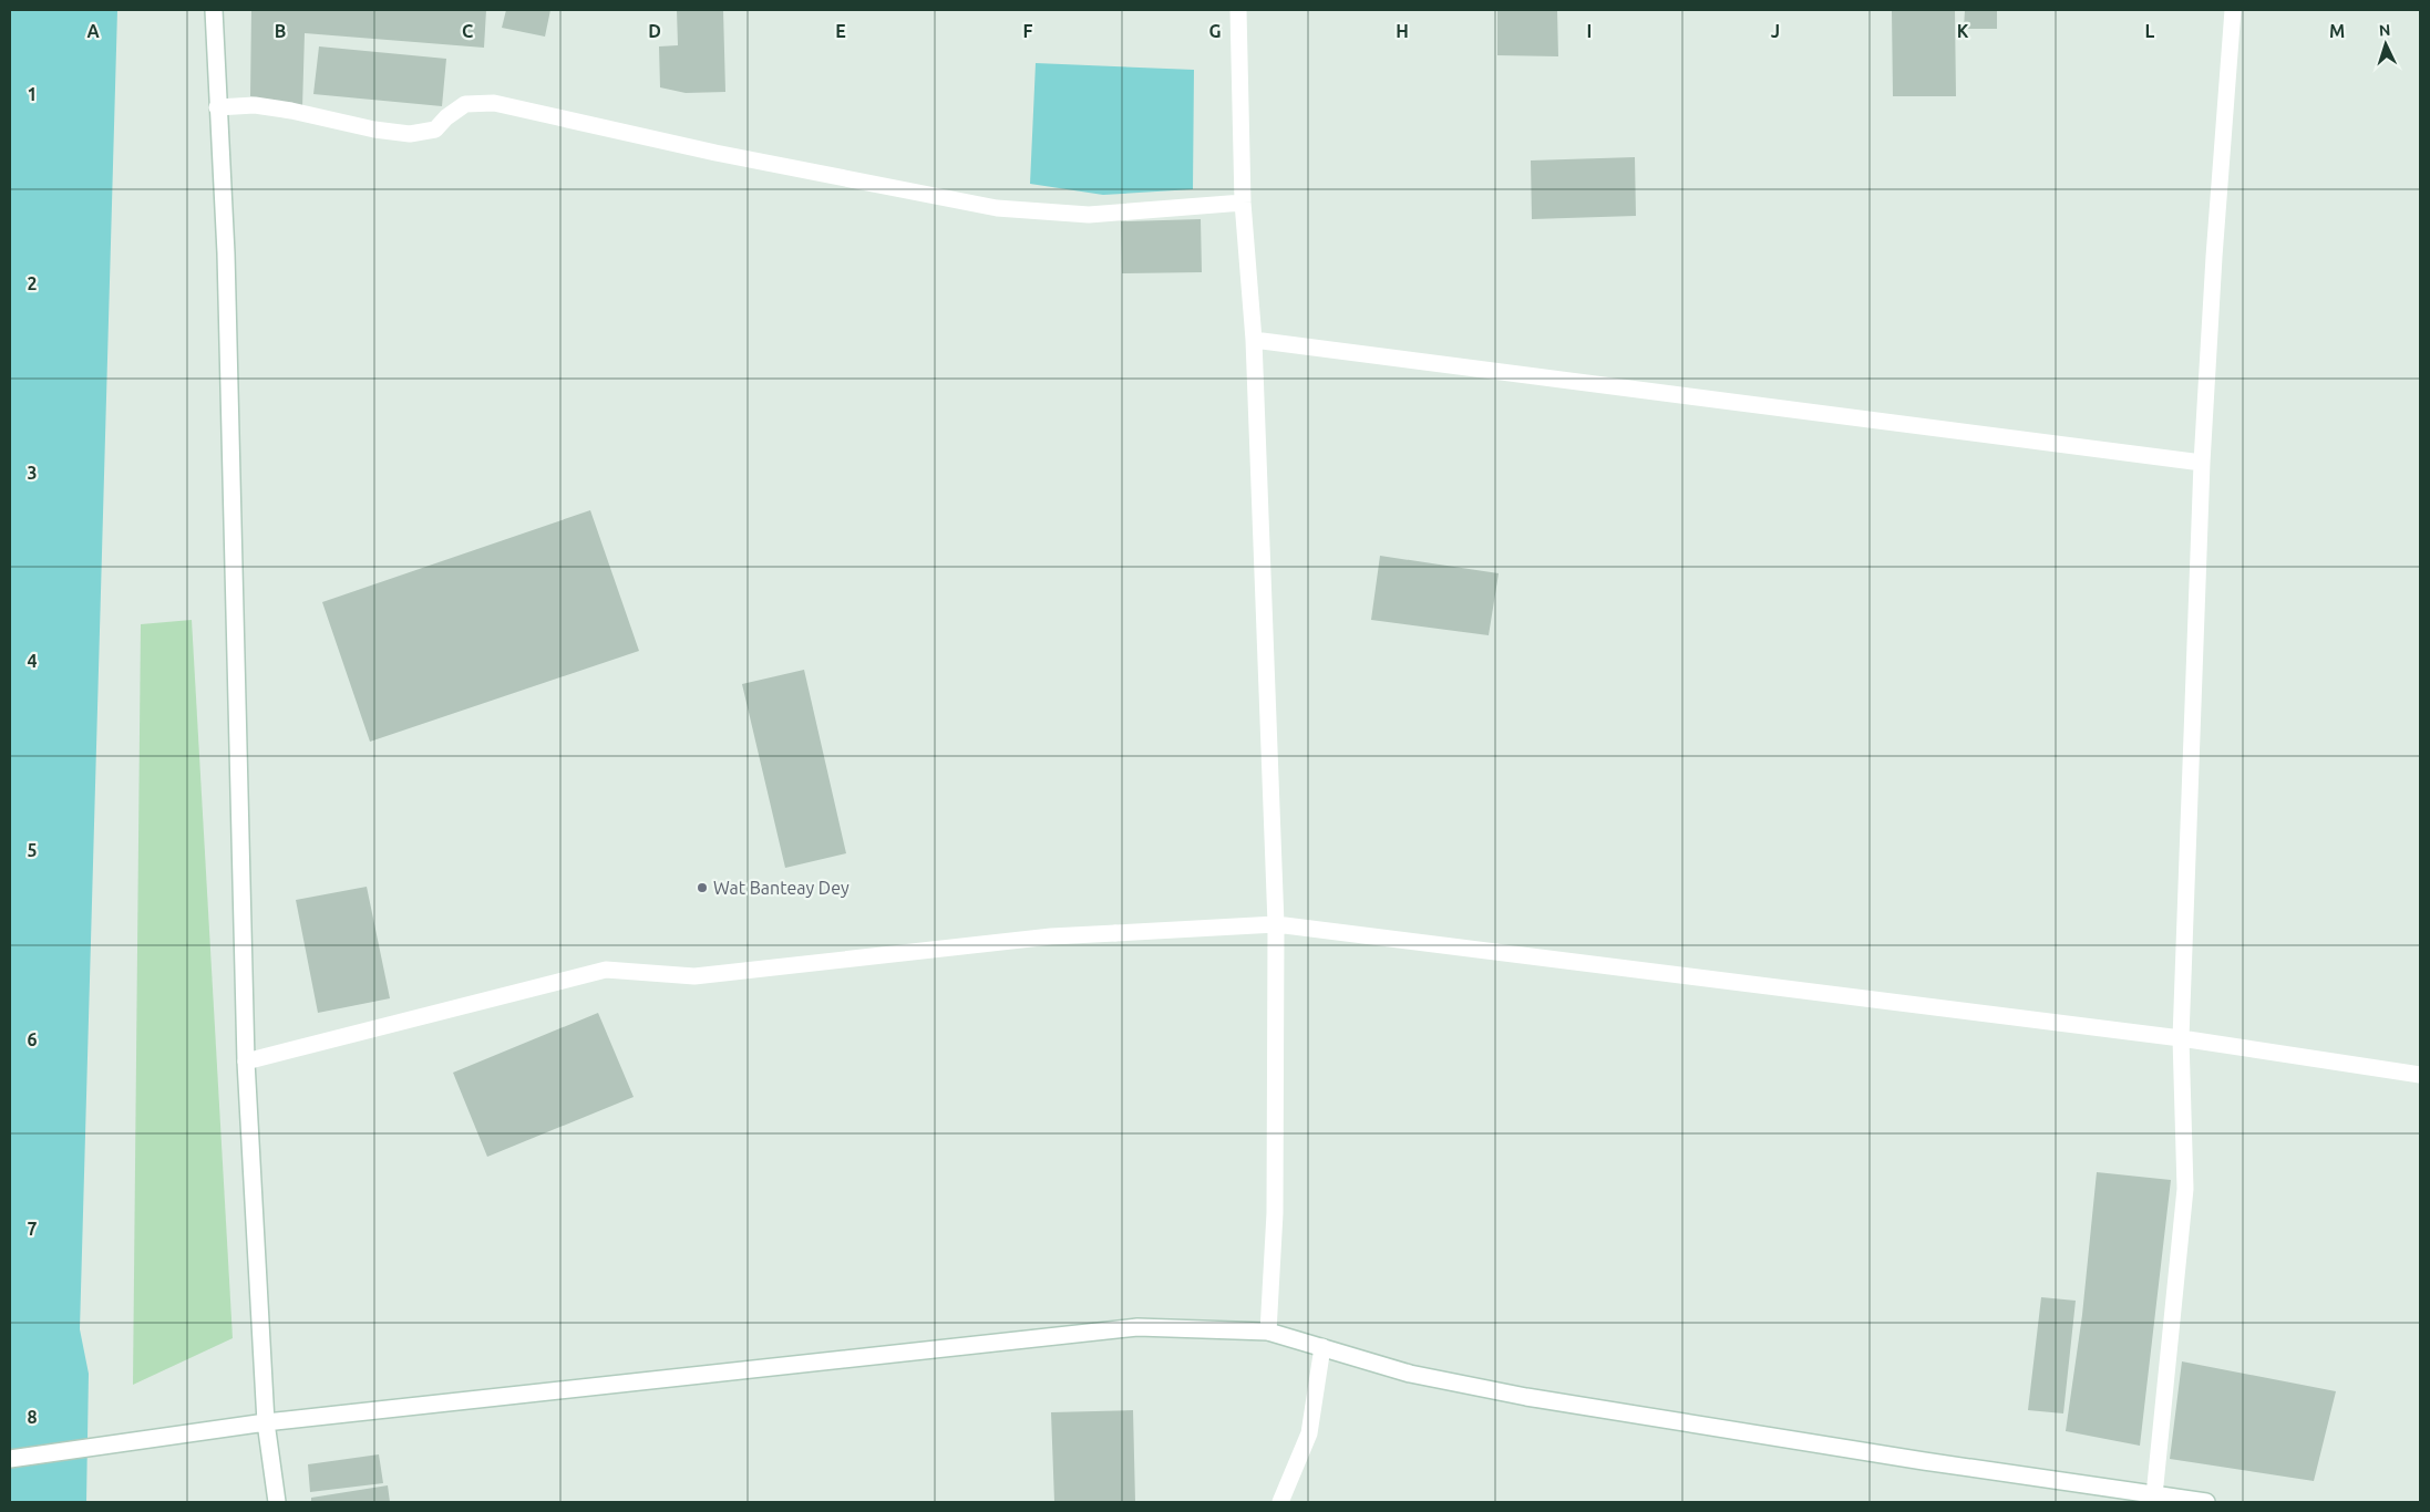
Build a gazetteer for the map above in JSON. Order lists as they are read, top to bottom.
{
  "places": ["Wat Banteay Dey"],
  "north": "top",
  "grid": {
    "columns": [
      "A",
      "B",
      "C",
      "D",
      "E",
      "F",
      "G",
      "H",
      "I",
      "J",
      "K",
      "L",
      "M"
    ],
    "rows": [
      "1",
      "2",
      "3",
      "4",
      "5",
      "6",
      "7",
      "8"
    ]
  }
}
